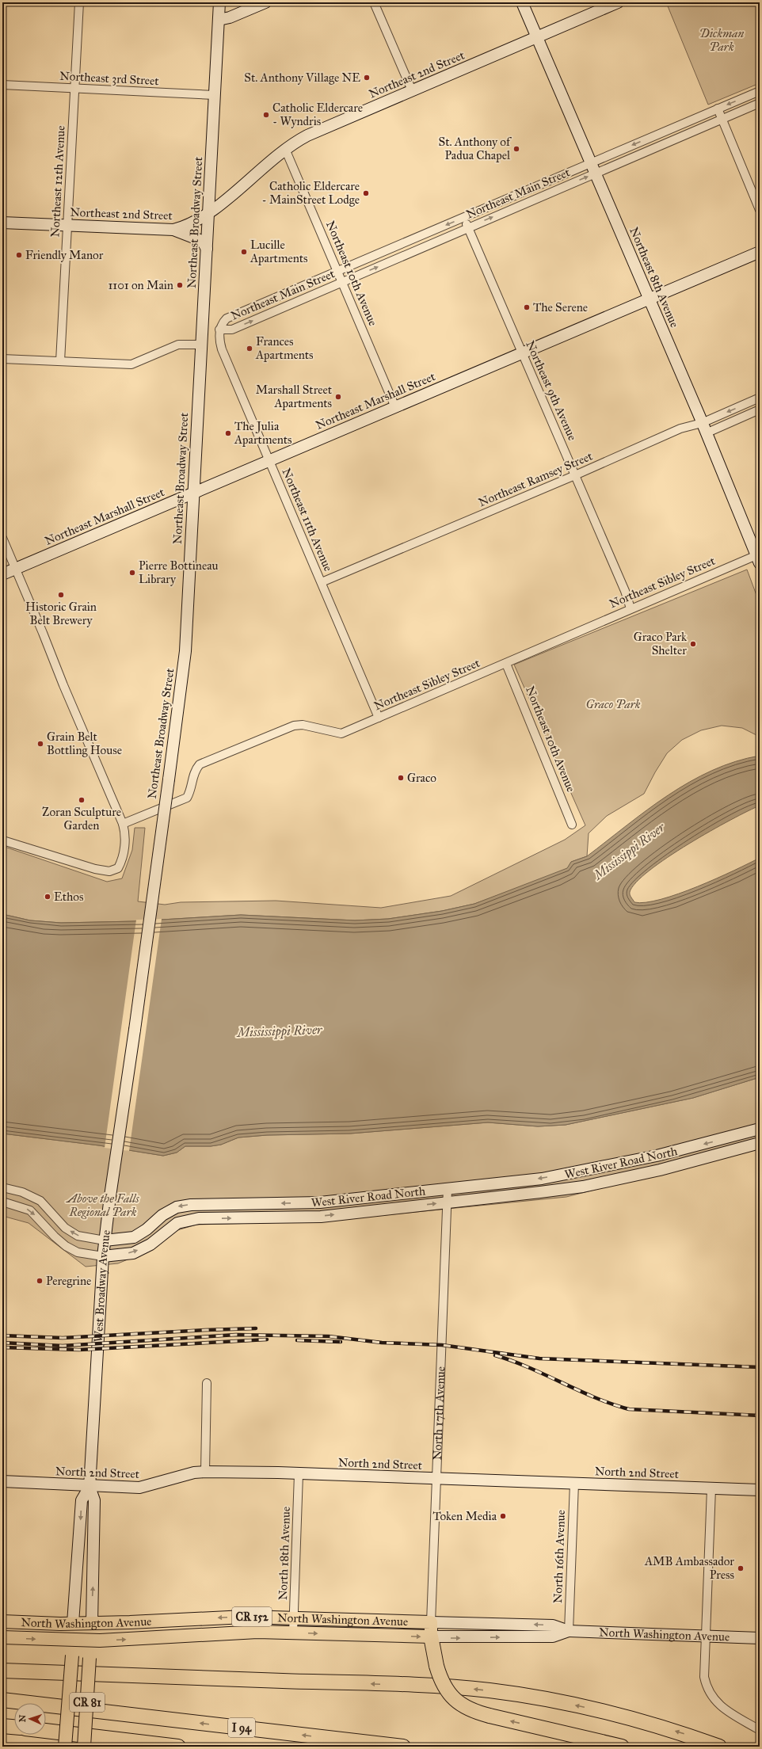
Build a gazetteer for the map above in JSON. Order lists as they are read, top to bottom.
{
  "streets": {
    "highway": ["I 94"],
    "main road": [
      "West Broadway Avenue",
      "North 17th Avenue",
      "CR 152",
      "North Washington Avenue",
      "CR 81"
    ],
    "street": [
      "Northeast 2nd Street",
      "Northeast 3rd Street",
      "Northeast 12th Avenue",
      "Northeast Main Street",
      "Northeast Broadway Street",
      "Northeast 10th Avenue",
      "Northeast 8th Avenue",
      "Northeast 9th Avenue",
      "Northeast Marshall Street",
      "Northeast Ramsey Street",
      "Northeast 11th Avenue",
      "Northeast Sibley Street",
      "West River Road North",
      "North 2nd Street",
      "North 18th Avenue",
      "North 16th Avenue"
    ]
  },
  "crossings": [
    ["Northeast 2nd Street", "Northeast 12th Avenue"],
    ["Northeast 2nd Street", "Northeast Broadway Street"],
    ["Northeast 2nd Street", "Northeast 10th Avenue"],
    ["Northeast 2nd Street", "Northeast 8th Avenue"],
    ["Northeast 3rd Street", "Northeast 12th Avenue"],
    ["Northeast 3rd Street", "Northeast Broadway Street"],
    ["Northeast Main Street", "Northeast 10th Avenue"],
    ["Northeast Main Street", "Northeast 8th Avenue"],
    ["Northeast Main Street", "Northeast 9th Avenue"],
    ["Northeast Main Street", "Northeast 11th Avenue"],
    ["Northeast Broadway Street", "Northeast Marshall Street"],
    ["Northeast Broadway Street", "West Broadway Avenue"],
    ["Northeast 10th Avenue", "Northeast Marshall Street"],
    ["Northeast 10th Avenue", "Northeast Sibley Street"],
    ["Northeast 8th Avenue", "Northeast Marshall Street"],
    ["Northeast 8th Avenue", "Northeast Ramsey Street"],
    ["Northeast 8th Avenue", "Northeast Sibley Street"],
    ["Northeast 9th Avenue", "Northeast Marshall Street"],
    ["Northeast 9th Avenue", "Northeast Ramsey Street"],
    ["Northeast 9th Avenue", "Northeast Sibley Street"],
    ["Northeast Marshall Street", "Northeast 11th Avenue"],
    ["Northeast Ramsey Street", "Northeast 11th Avenue"],
    ["Northeast 11th Avenue", "Northeast Sibley Street"],
    ["West River Road North", "West Broadway Avenue"],
    ["West River Road North", "North 17th Avenue"],
    ["West Broadway Avenue", "North 2nd Street"],
    ["West Broadway Avenue", "North Washington Avenue"],
    ["North 17th Avenue", "North 2nd Street"],
    ["North 17th Avenue", "North Washington Avenue"],
    ["North 2nd Street", "North 18th Avenue"],
    ["North 2nd Street", "North 16th Avenue"],
    ["North 18th Avenue", "North Washington Avenue"],
    ["North 16th Avenue", "North Washington Avenue"]
  ],
  "water": ["Mississippi River"],
  "parks": ["Dickman Park", "Graco Park", "Above the Falls Regional Park"],
  "places": [
    "St. Anthony Village NE",
    "Catholic Eldercare - Wyndris",
    "St. Anthony of Padua Chapel",
    "Catholic Eldercare - MainStreet Lodge",
    "Lucille Apartments",
    "Friendly Manor",
    "1101 on Main",
    "The Serene",
    "Frances Apartments",
    "Marshall Street Apartments",
    "The Julia Apartments",
    "Pierre Bottineau Library",
    "Historic Grain Belt Brewery",
    "Graco Park Shelter",
    "Grain Belt Bottling House",
    "Graco",
    "Zoran Sculpture Garden",
    "Ethos",
    "Peregrine",
    "Token Media",
    "AMB Ambassador Press"
  ],
  "north": "left"
}
